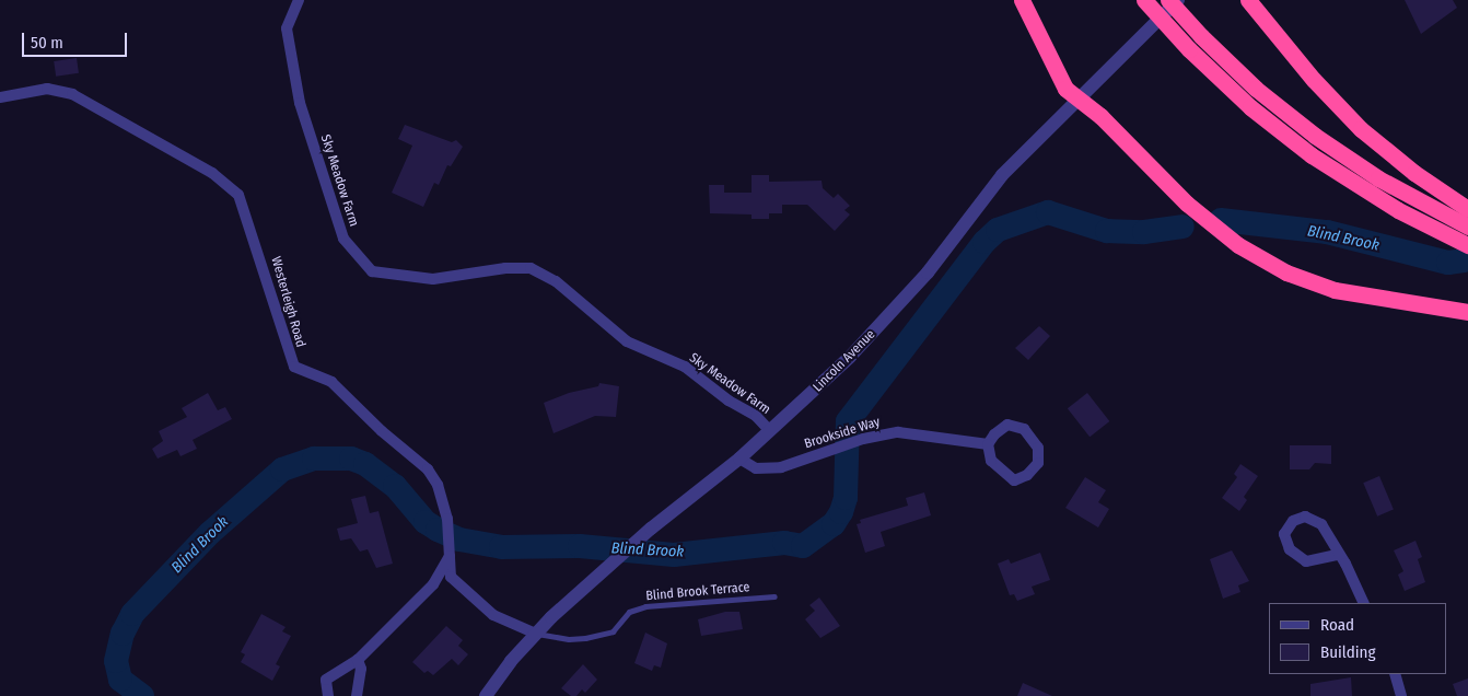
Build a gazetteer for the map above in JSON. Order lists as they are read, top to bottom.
{
  "streets": {
    "street": [
      "Sky Meadow Farm",
      "Westerleigh Road",
      "Lincoln Avenue",
      "Brookside Way"
    ],
    "lane": ["Blind Brook Terrace"]
  },
  "crossings": [
    ["Sky Meadow Farm", "Lincoln Avenue"],
    ["Westerleigh Road", "Lincoln Avenue"],
    ["Westerleigh Road", "Blind Brook Terrace"],
    ["Lincoln Avenue", "Brookside Way"],
    ["Lincoln Avenue", "Blind Brook Terrace"]
  ],
  "water": ["Blind Brook"],
  "legend": ["Road", "Building"],
  "scale_bar": "50 m"
}
